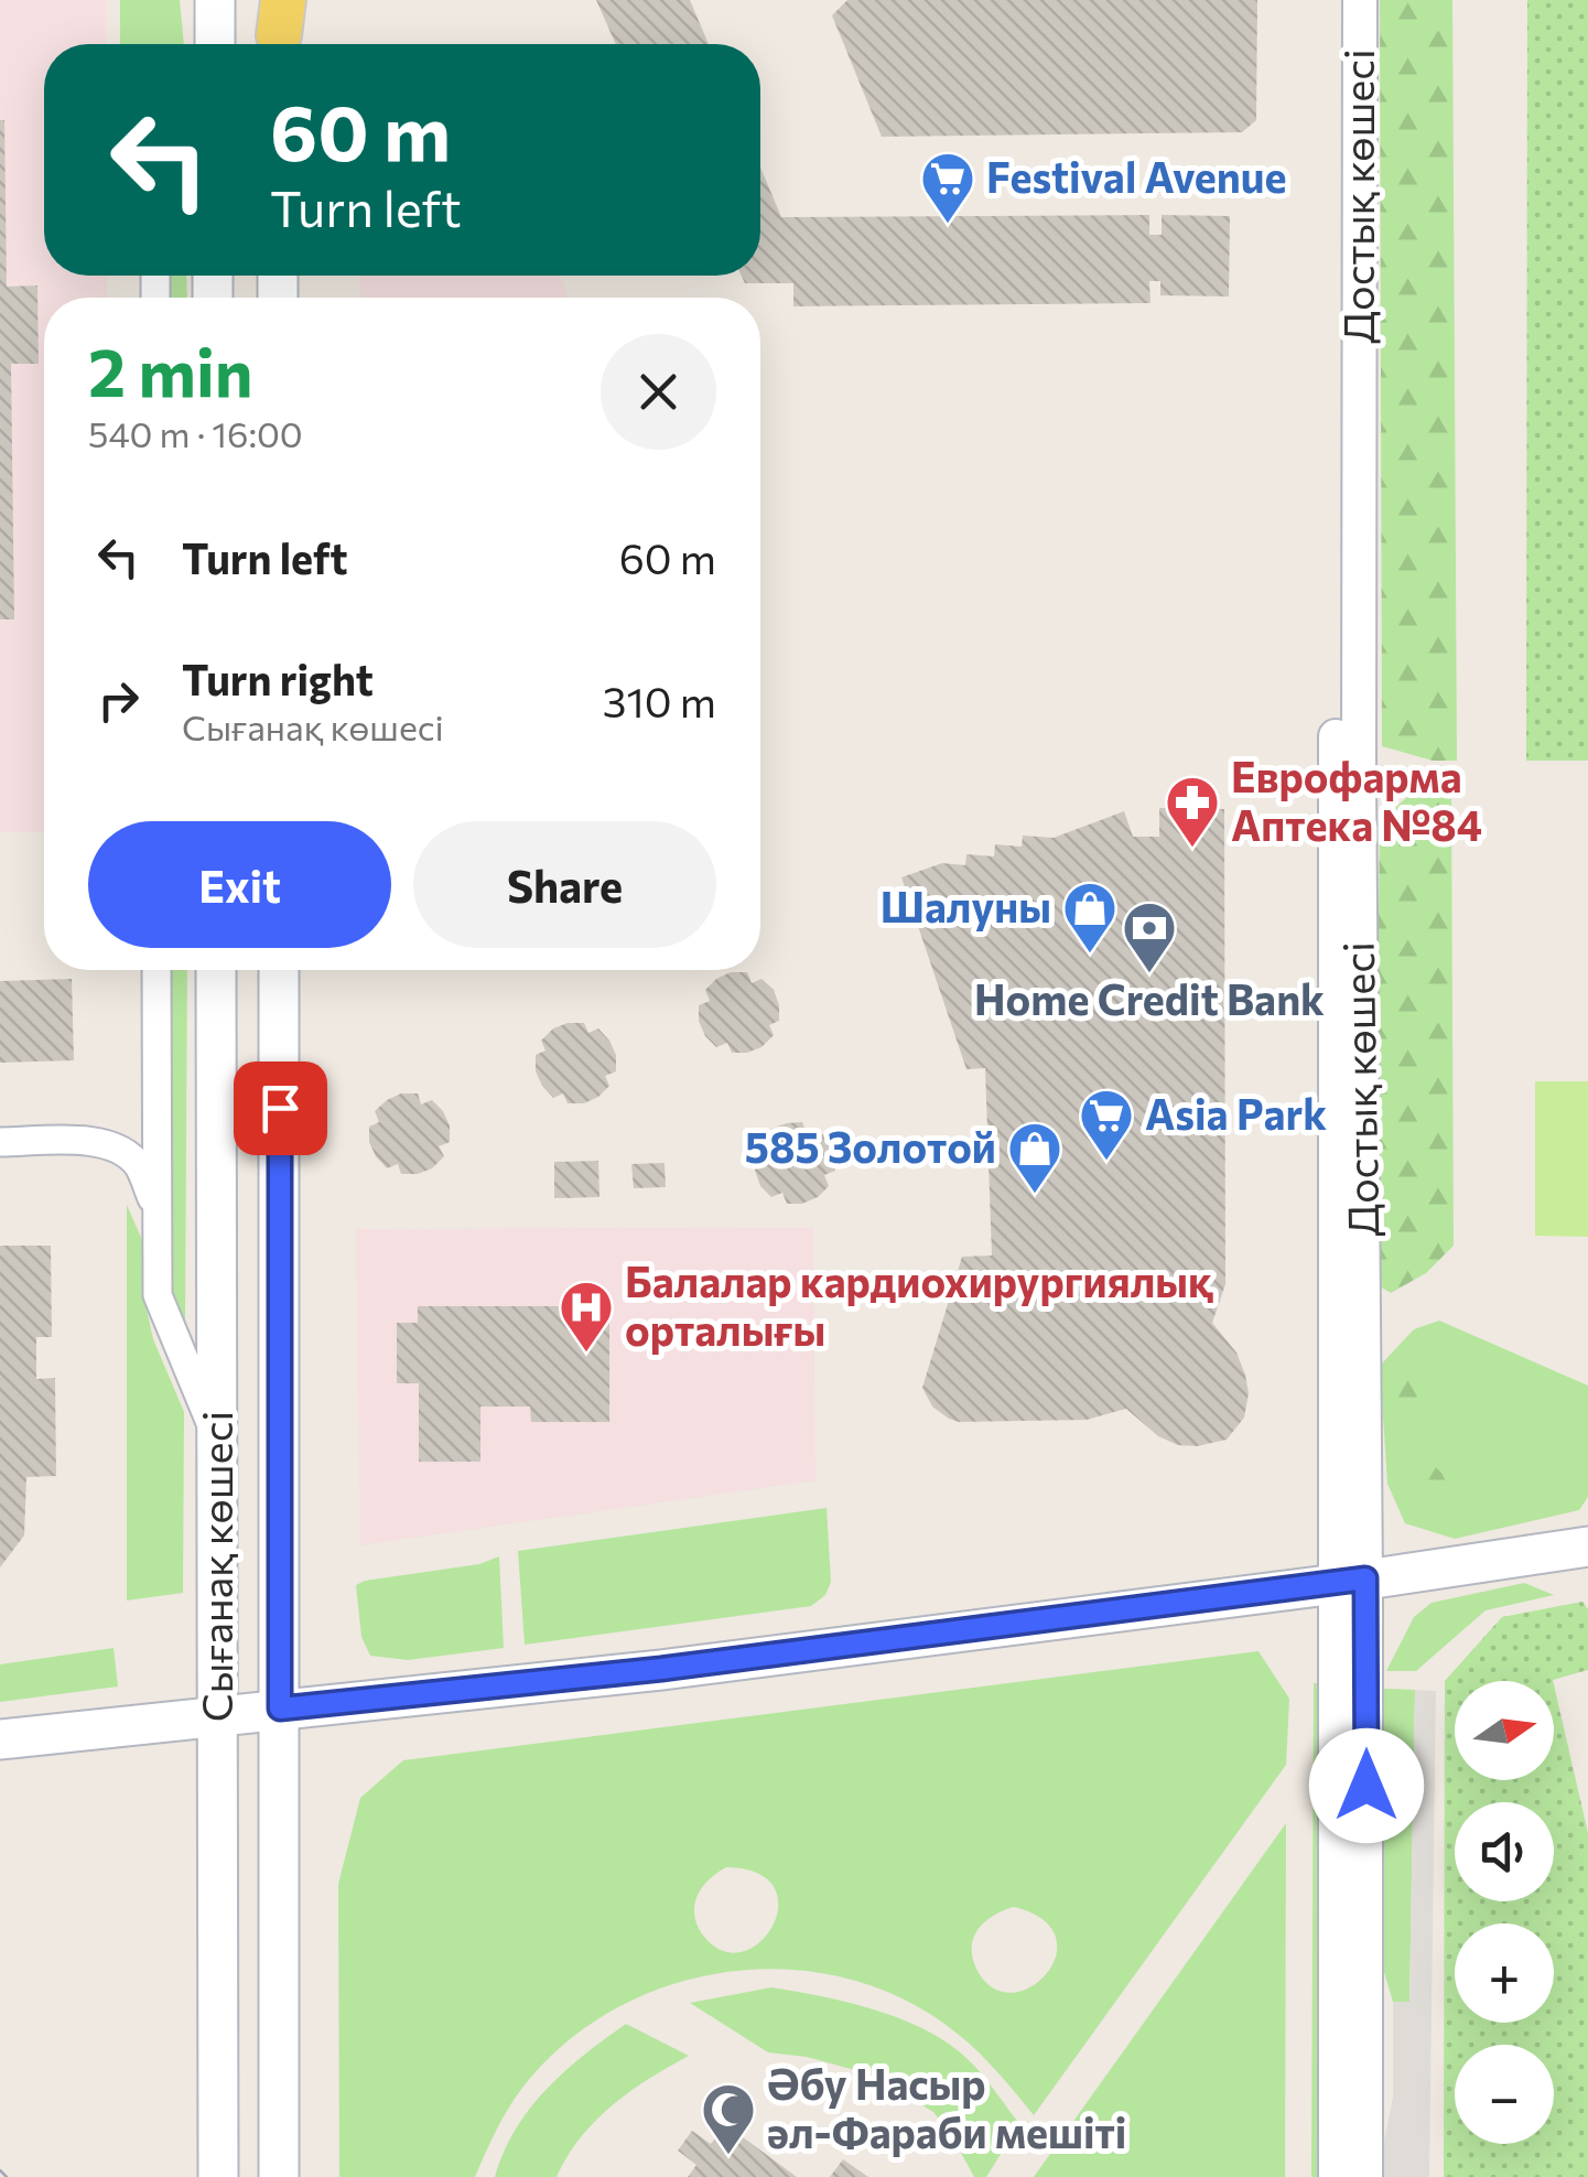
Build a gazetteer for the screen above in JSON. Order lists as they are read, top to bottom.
{
  "streets": {
    "main road": ["Сығанақ көшесі"],
    "street": ["Достық көшесі"]
  },
  "places": {
    "supermarket": ["Festival Avenue", "Asia Park"],
    "pharmacy": ["Еврофарма Аптека №84"],
    "shop": ["Шалуны", "585 Золотой"],
    "bank": ["Home Credit Bank"],
    "hospital": ["Балалар кардиохирургиялық орталығы"],
    "mosque": ["Әбу Насыр әл-Фараби мешіті"]
  },
  "north": "right",
  "page": {
    "turn": ["60 m", "Turn left"],
    "heading": ["2 min", "540 m · 16:00"],
    "list": [
      {
        "name": "Turn left",
        "value": "60 m"
      },
      {
        "name": "Turn right",
        "note": "Сығанақ көшесі",
        "value": "310 m"
      }
    ],
    "buttons": ["Exit", "Share"],
    "map_buttons": ["+", "−"]
  }
}
